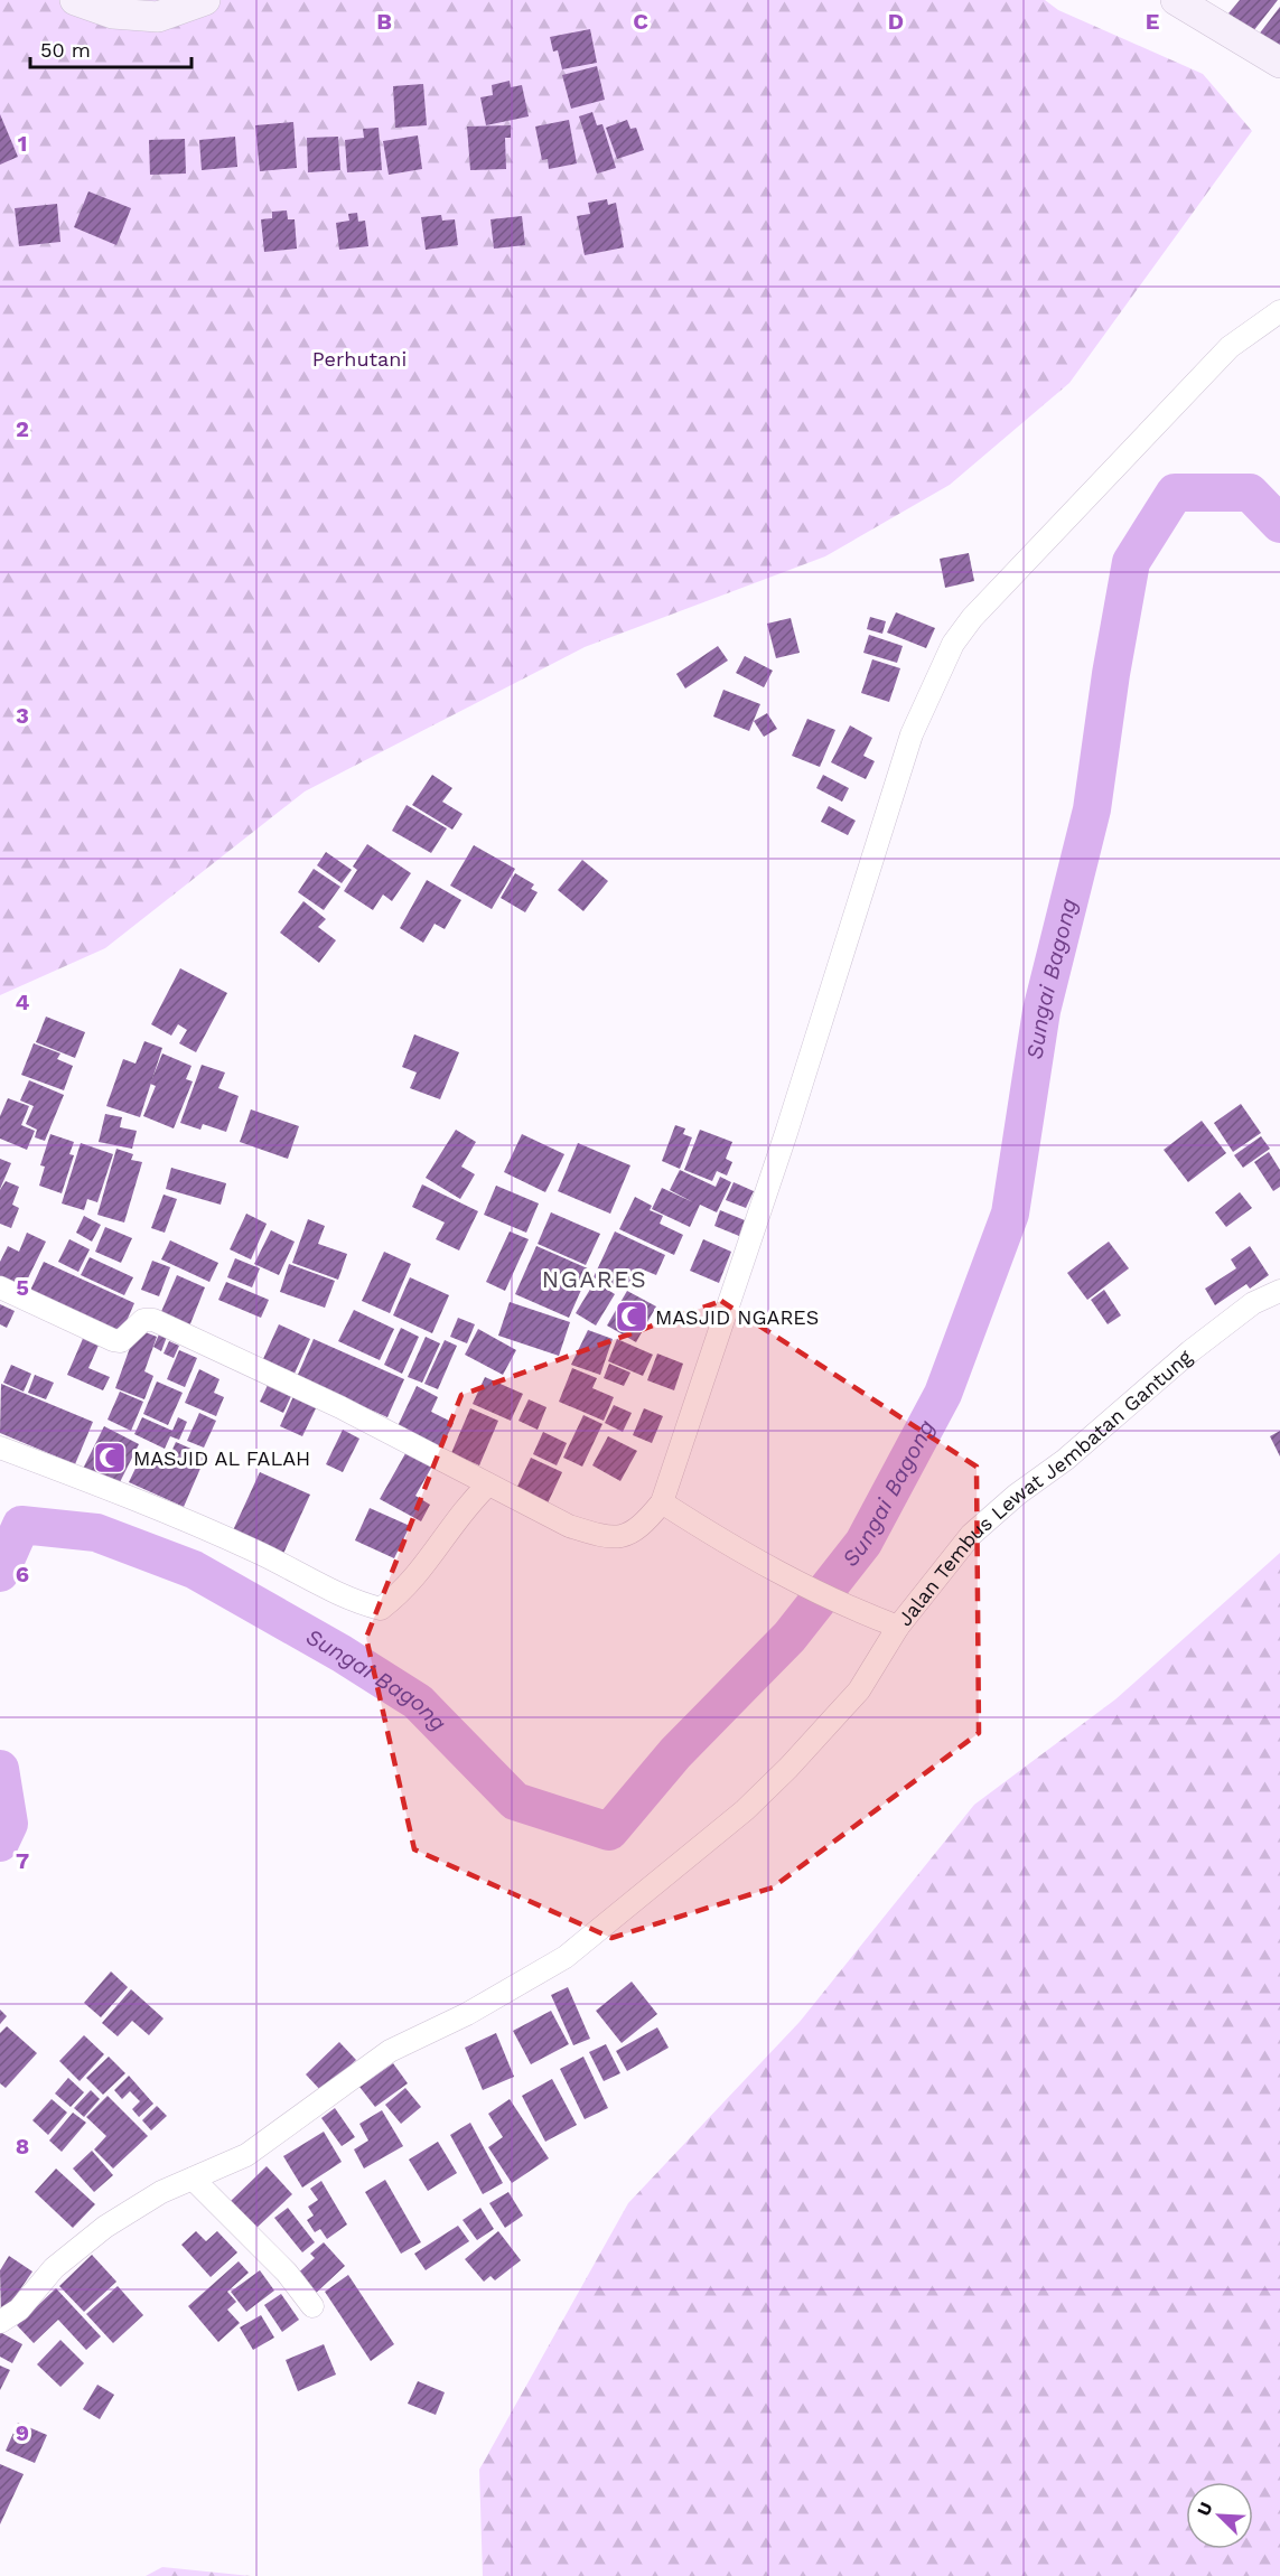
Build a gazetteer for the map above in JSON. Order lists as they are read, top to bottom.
{
  "streets": {
    "street": ["Jalan Tembus Lewat Jembatan Gantung"]
  },
  "districts": ["NGARES"],
  "water": ["Sungai Bagong"],
  "parks": ["Perhutani"],
  "places": {
    "mosque": ["MASJID NGARES", "MASJID AL FALAH"]
  },
  "scale_bar": "50 m",
  "north": "top left",
  "grid": {
    "columns": [
      "B",
      "C",
      "D",
      "E"
    ],
    "rows": [
      "1",
      "2",
      "3",
      "4",
      "5",
      "6",
      "7",
      "8",
      "9"
    ]
  }
}
